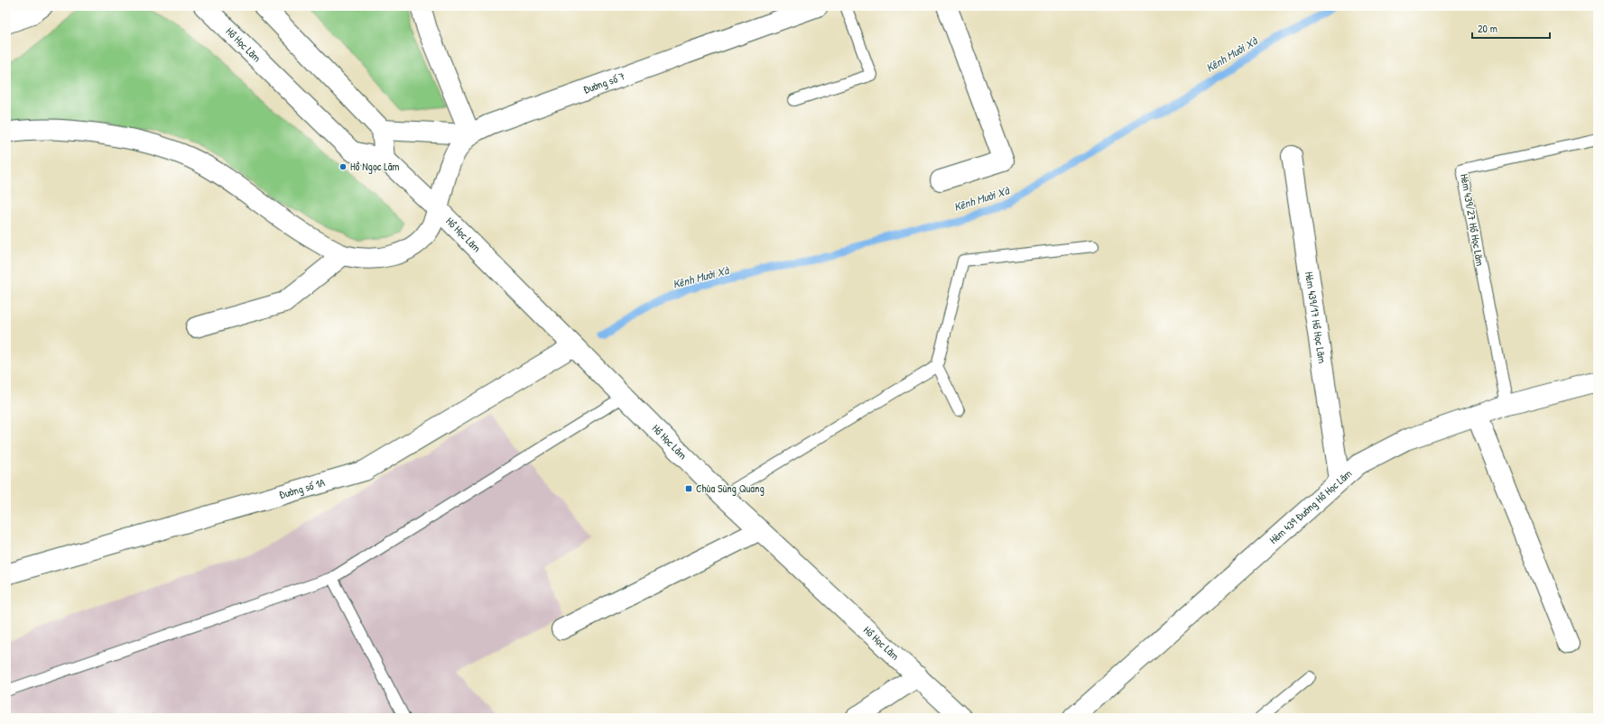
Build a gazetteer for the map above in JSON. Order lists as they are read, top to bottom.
{
  "streets": {
    "street": [
      "Hồ Học Lãm",
      "Đường số 7",
      "Hẻm 439/17 Hồ Học Lãm",
      "Đường số 1A",
      "Hẻm 439 Đường Hồ Học Lãm"
    ],
    "lane": ["Hẻm 439/27 Hồ Học Lãm"]
  },
  "crossings": [
    ["Hồ Học Lãm", "Đường số 7"],
    ["Hồ Học Lãm", "Đường số 1A"],
    ["Hẻm 439/27 Hồ Học Lãm", "Hẻm 439 Đường Hồ Học Lãm"],
    ["Hẻm 439/17 Hồ Học Lãm", "Hẻm 439 Đường Hồ Học Lãm"]
  ],
  "water": ["Kênh Mười Xà"],
  "places": {
    "other": ["Hồ Ngọc Lãm"],
    "transit": ["Chùa Sùng Quang"]
  },
  "scale_bar": "20 m"
}
